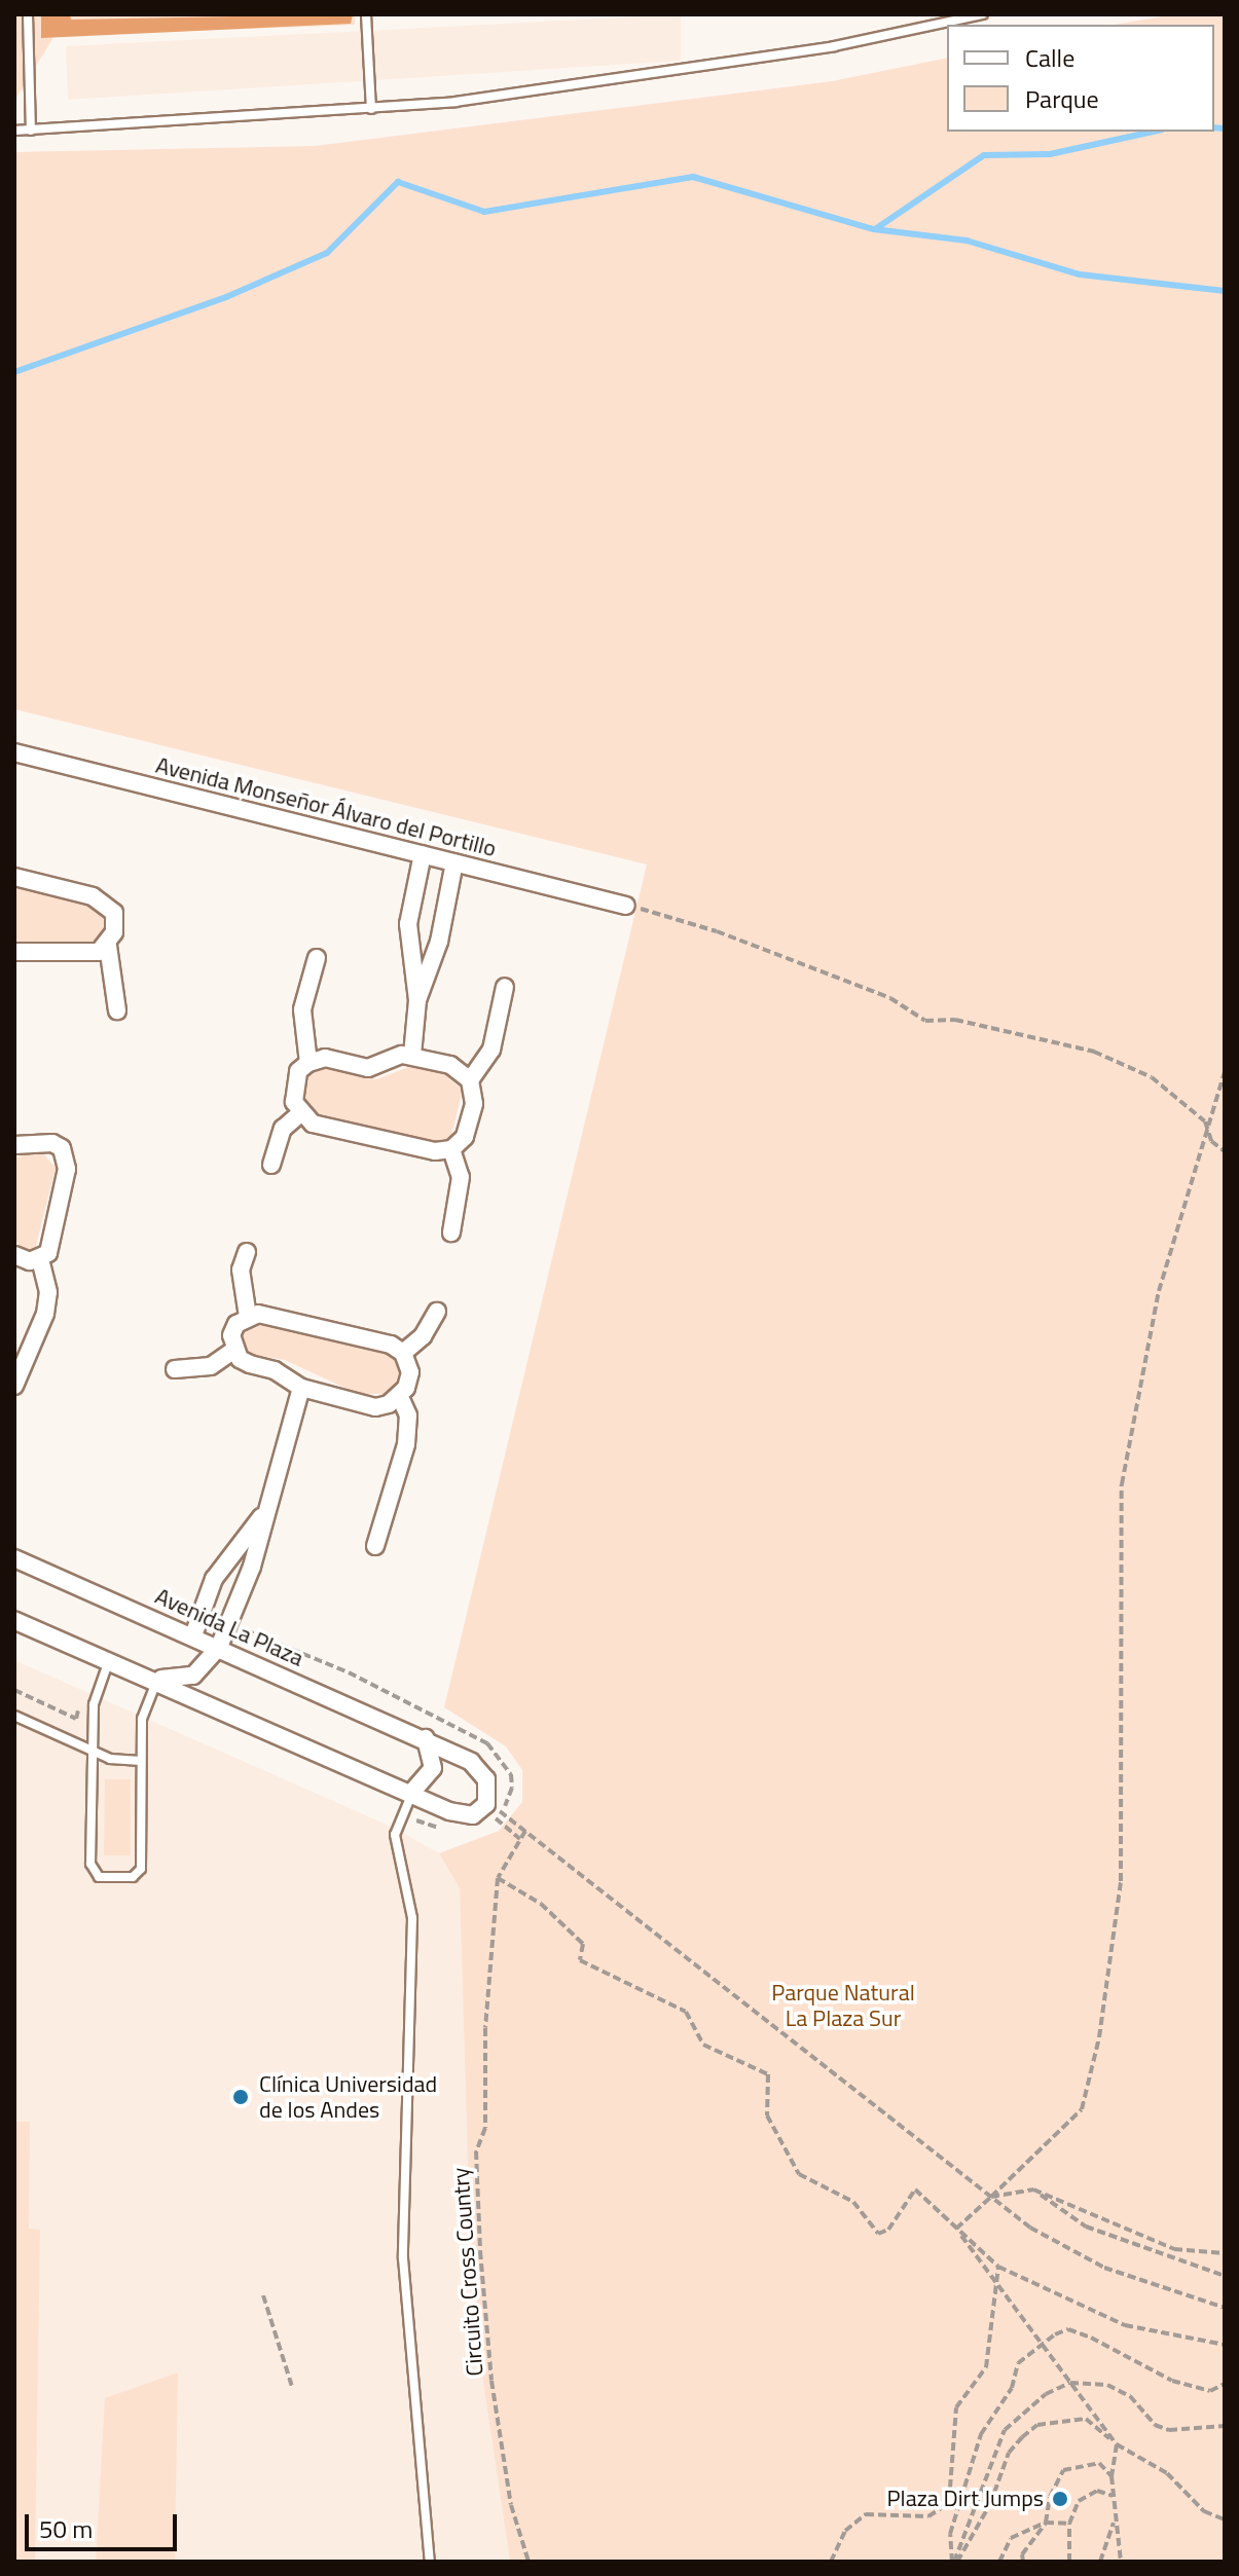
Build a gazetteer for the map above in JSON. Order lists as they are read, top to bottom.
{
  "streets": {
    "street": ["Avenida Monseñor Álvaro del Portillo", "Avenida La Plaza"],
    "path": ["Circuito Cross Country"]
  },
  "parks": ["Parque Natural La Plaza Sur"],
  "places": ["Clínica Universidad de los Andes", "Plaza Dirt Jumps"],
  "legend": ["Calle", "Parque"],
  "scale_bar": "50 m"
}
